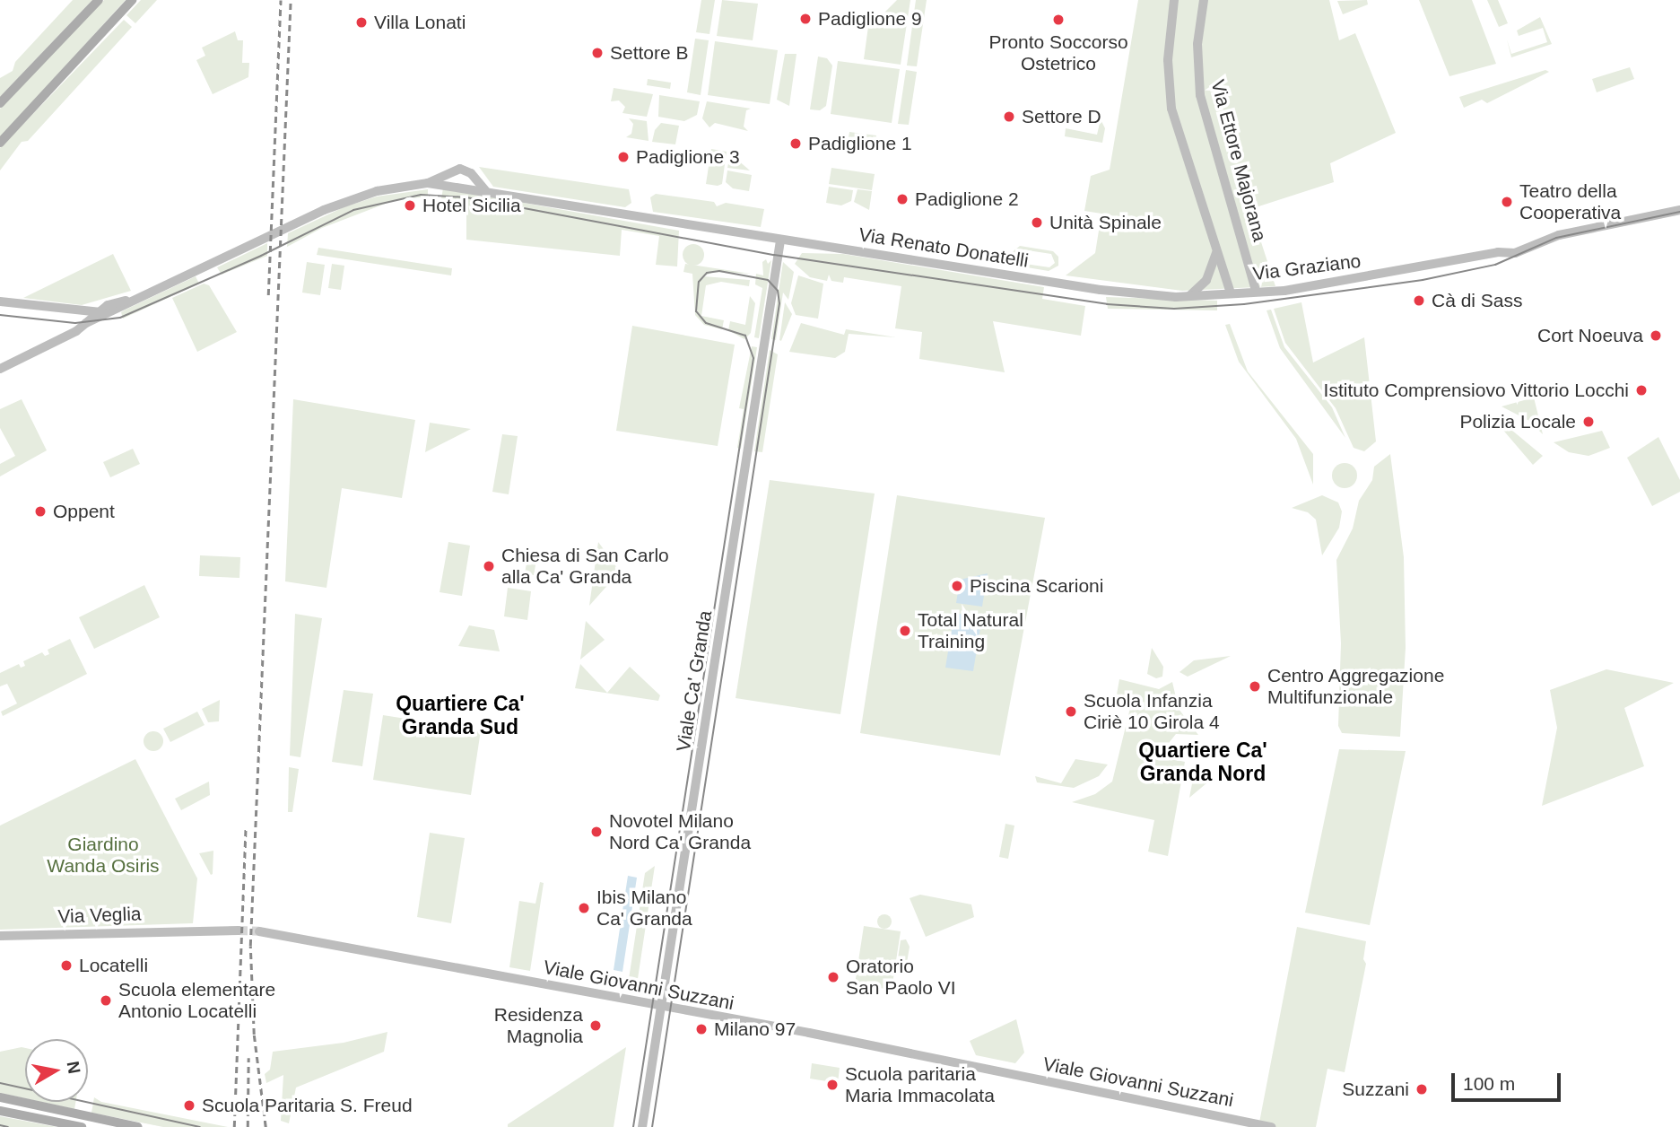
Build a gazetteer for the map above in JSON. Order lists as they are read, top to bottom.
{
  "streets": {
    "street": [
      "Via Ettore Majorana",
      "Via Renato Donatelli",
      "Via Graziano",
      "Viale Ca' Granda",
      "Via Veglia",
      "Viale Giovanni Suzzani"
    ]
  },
  "crossings": [
    ["Via Ettore Majorana", "Via Graziano"],
    ["Via Renato Donatelli", "Via Graziano"],
    ["Via Renato Donatelli", "Viale Ca' Granda"],
    ["Viale Ca' Granda", "Viale Giovanni Suzzani"]
  ],
  "districts": ["Quartiere Ca' Granda Sud", "Quartiere Ca' Granda Nord"],
  "parks": ["Giardino Wanda Osiris"],
  "places": [
    "Padiglione 9",
    "Pronto Soccorso Ostetrico",
    "Villa Lonati",
    "Settore B",
    "Settore D",
    "Padiglione 1",
    "Padiglione 3",
    "Padiglione 2",
    "Teatro della Cooperativa",
    "Hotel Sicilia",
    "Unità Spinale",
    "Cà di Sass",
    "Cort Noeuva",
    "Istituto Comprensiovo Vittorio Locchi",
    "Polizia Locale",
    "Oppent",
    "Chiesa di San Carlo alla Ca' Granda",
    "Piscina Scarioni",
    "Total Natural Training",
    "Centro Aggregazione Multifunzionale",
    "Scuola Infanzia Ciriè 10 Girola 4",
    "Novotel Milano Nord Ca' Granda",
    "Ibis Milano Ca' Granda",
    "Locatelli",
    "Oratorio San Paolo VI",
    "Scuola elementare Antonio Locatelli",
    "Residenza Magnolia",
    "Milano 97",
    "Scuola paritaria Maria Immacolata",
    "Suzzani",
    "Scuola Paritaria S. Freud"
  ],
  "scale_bar": "100 m",
  "north": "right"
}
